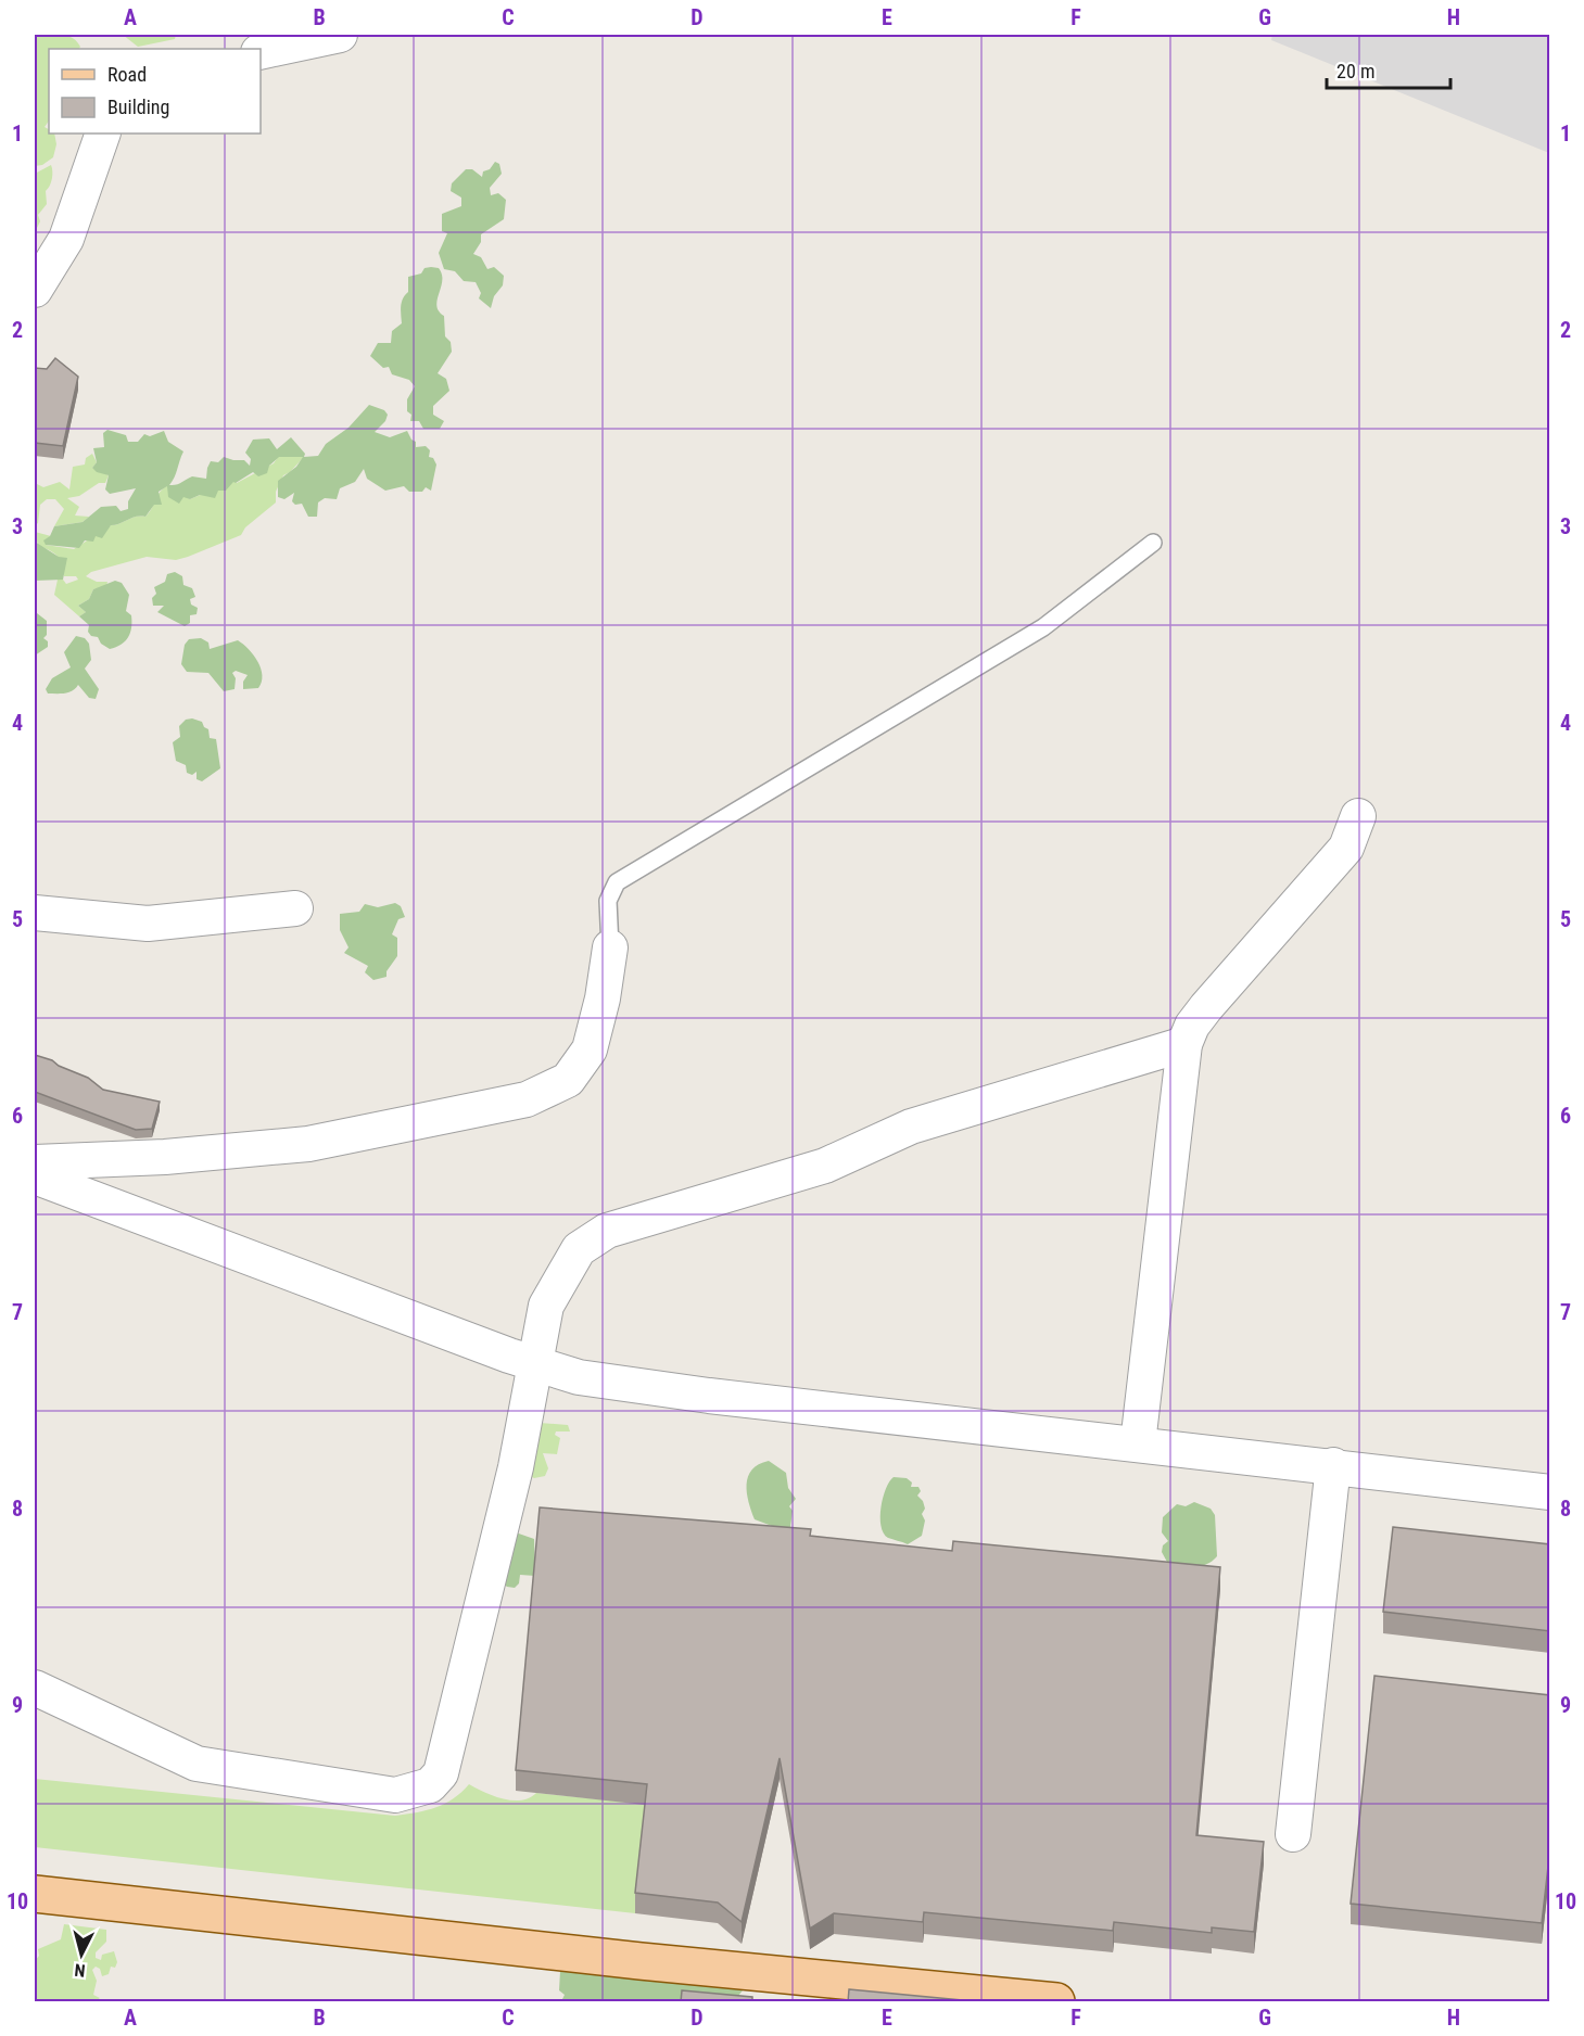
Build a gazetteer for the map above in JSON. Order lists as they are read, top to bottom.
{
  "legend": ["Road", "Building"],
  "scale_bar": "20 m",
  "north": "bottom",
  "grid": {
    "columns": [
      "A",
      "B",
      "C",
      "D",
      "E",
      "F",
      "G",
      "H"
    ],
    "rows": [
      "1",
      "2",
      "3",
      "4",
      "5",
      "6",
      "7",
      "8",
      "9",
      "10"
    ]
  }
}
